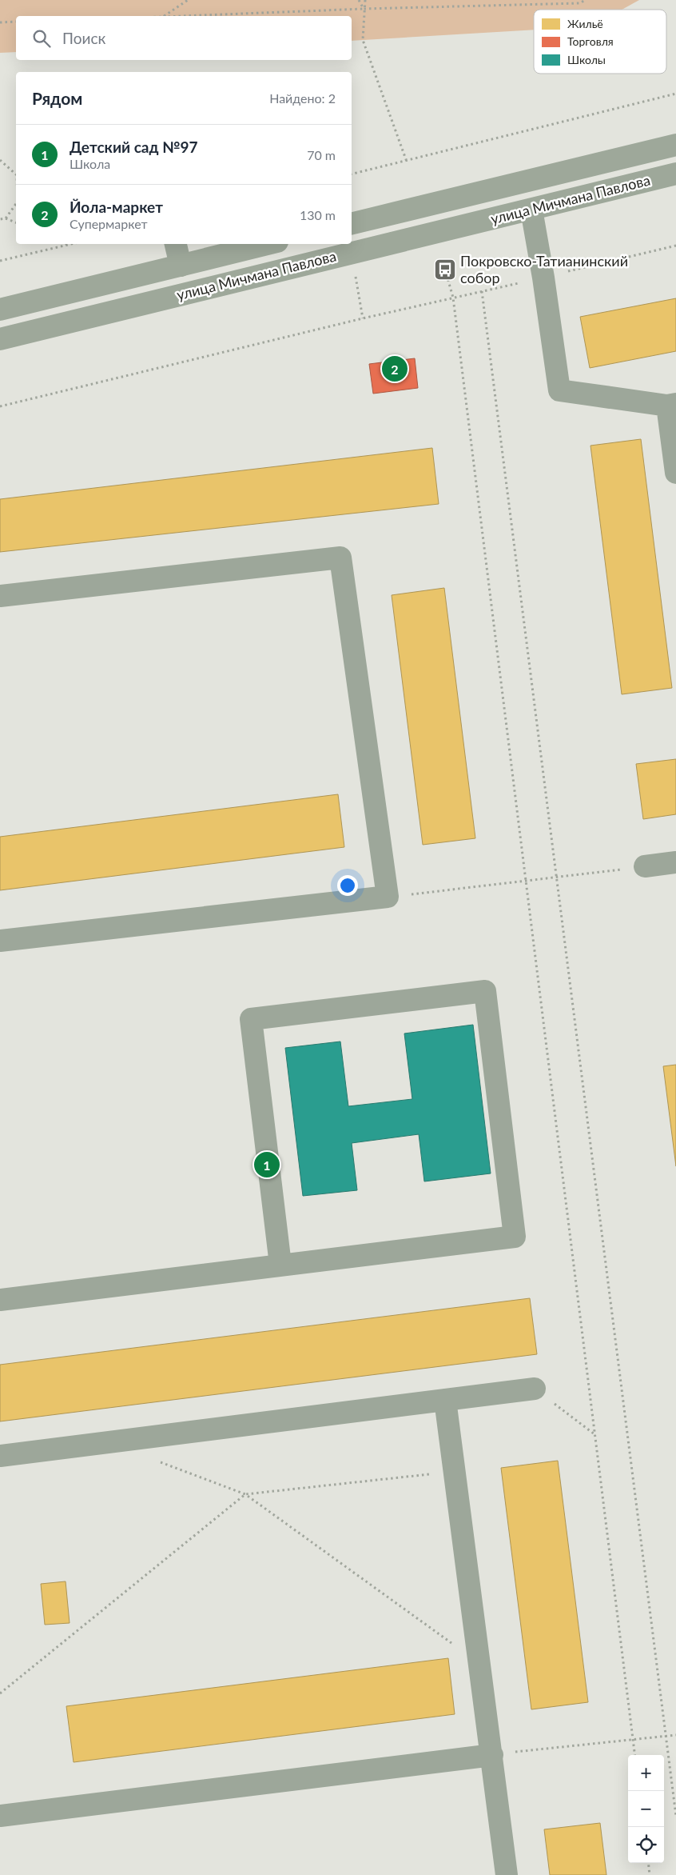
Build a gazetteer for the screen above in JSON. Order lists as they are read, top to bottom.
{
  "streets": {
    "main road": ["улица Мичмана Павлова"]
  },
  "places": {
    "bus stop": ["Покровско-Татианинский собор"]
  },
  "legend": ["Жильё", "Торговля", "Школы"],
  "page": {
    "search": "Поиск",
    "heading": ["Рядом", "Найдено: 2"],
    "list": [
      {
        "mark": "1",
        "name": "Детский сад №97",
        "note": "Школа",
        "value": "70 m"
      },
      {
        "mark": "2",
        "name": "Йола-маркет",
        "note": "Супермаркет",
        "value": "130 m"
      }
    ],
    "pins": ["2", "1"],
    "map_buttons": ["+", "−"]
  }
}
